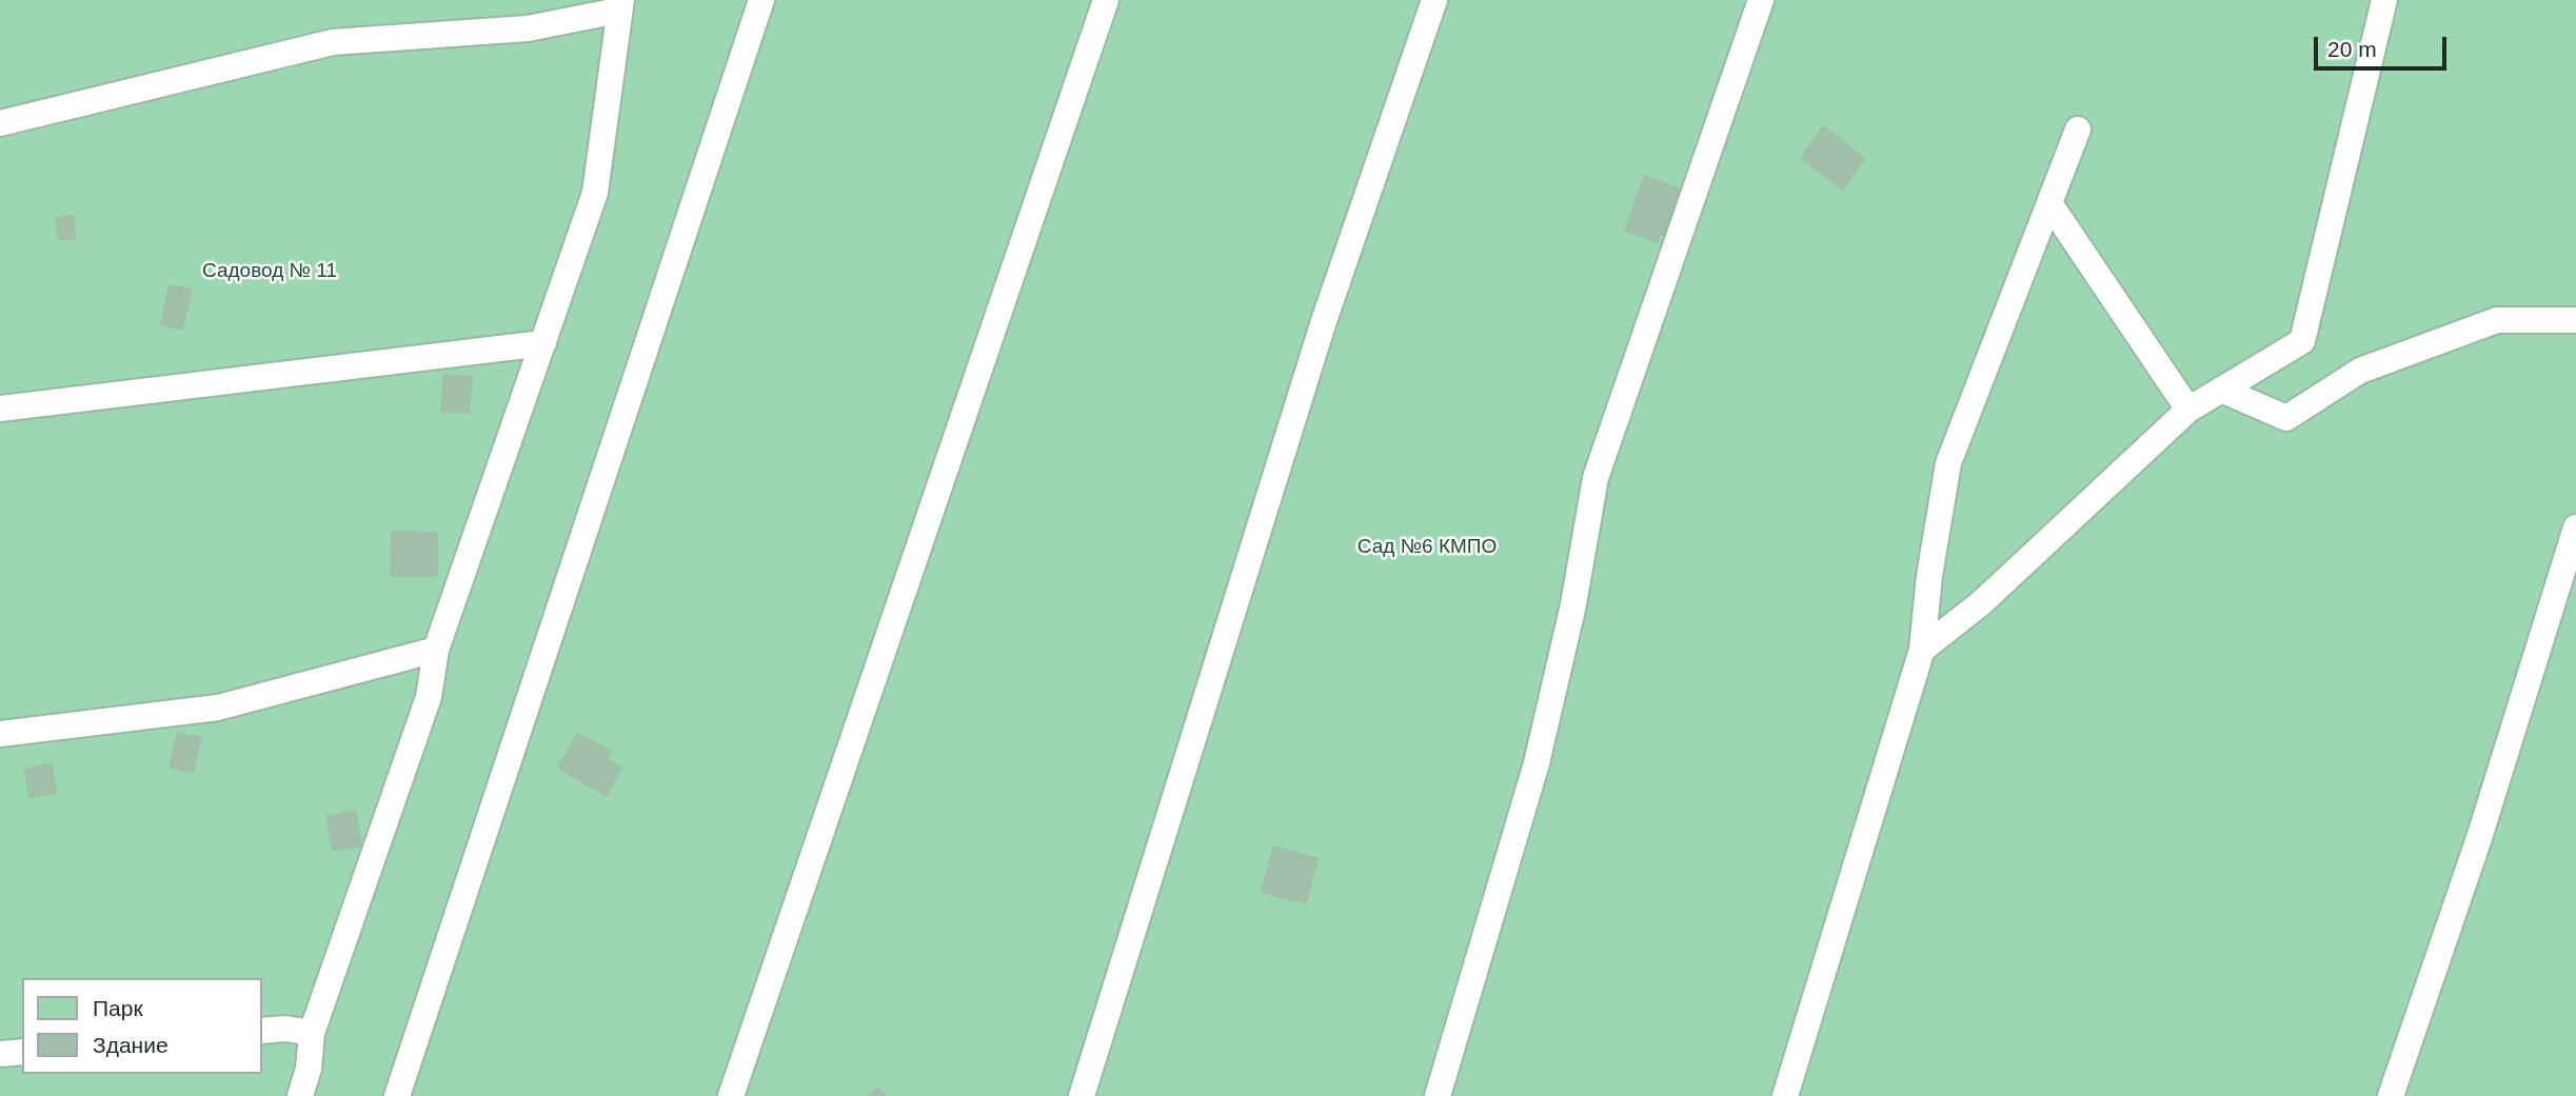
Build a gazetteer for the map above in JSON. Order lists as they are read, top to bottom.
{
  "parks": ["Садовод № 11", "Сад №6 КМПО"],
  "legend": ["Парк", "Здание"],
  "scale_bar": "20 m"
}
